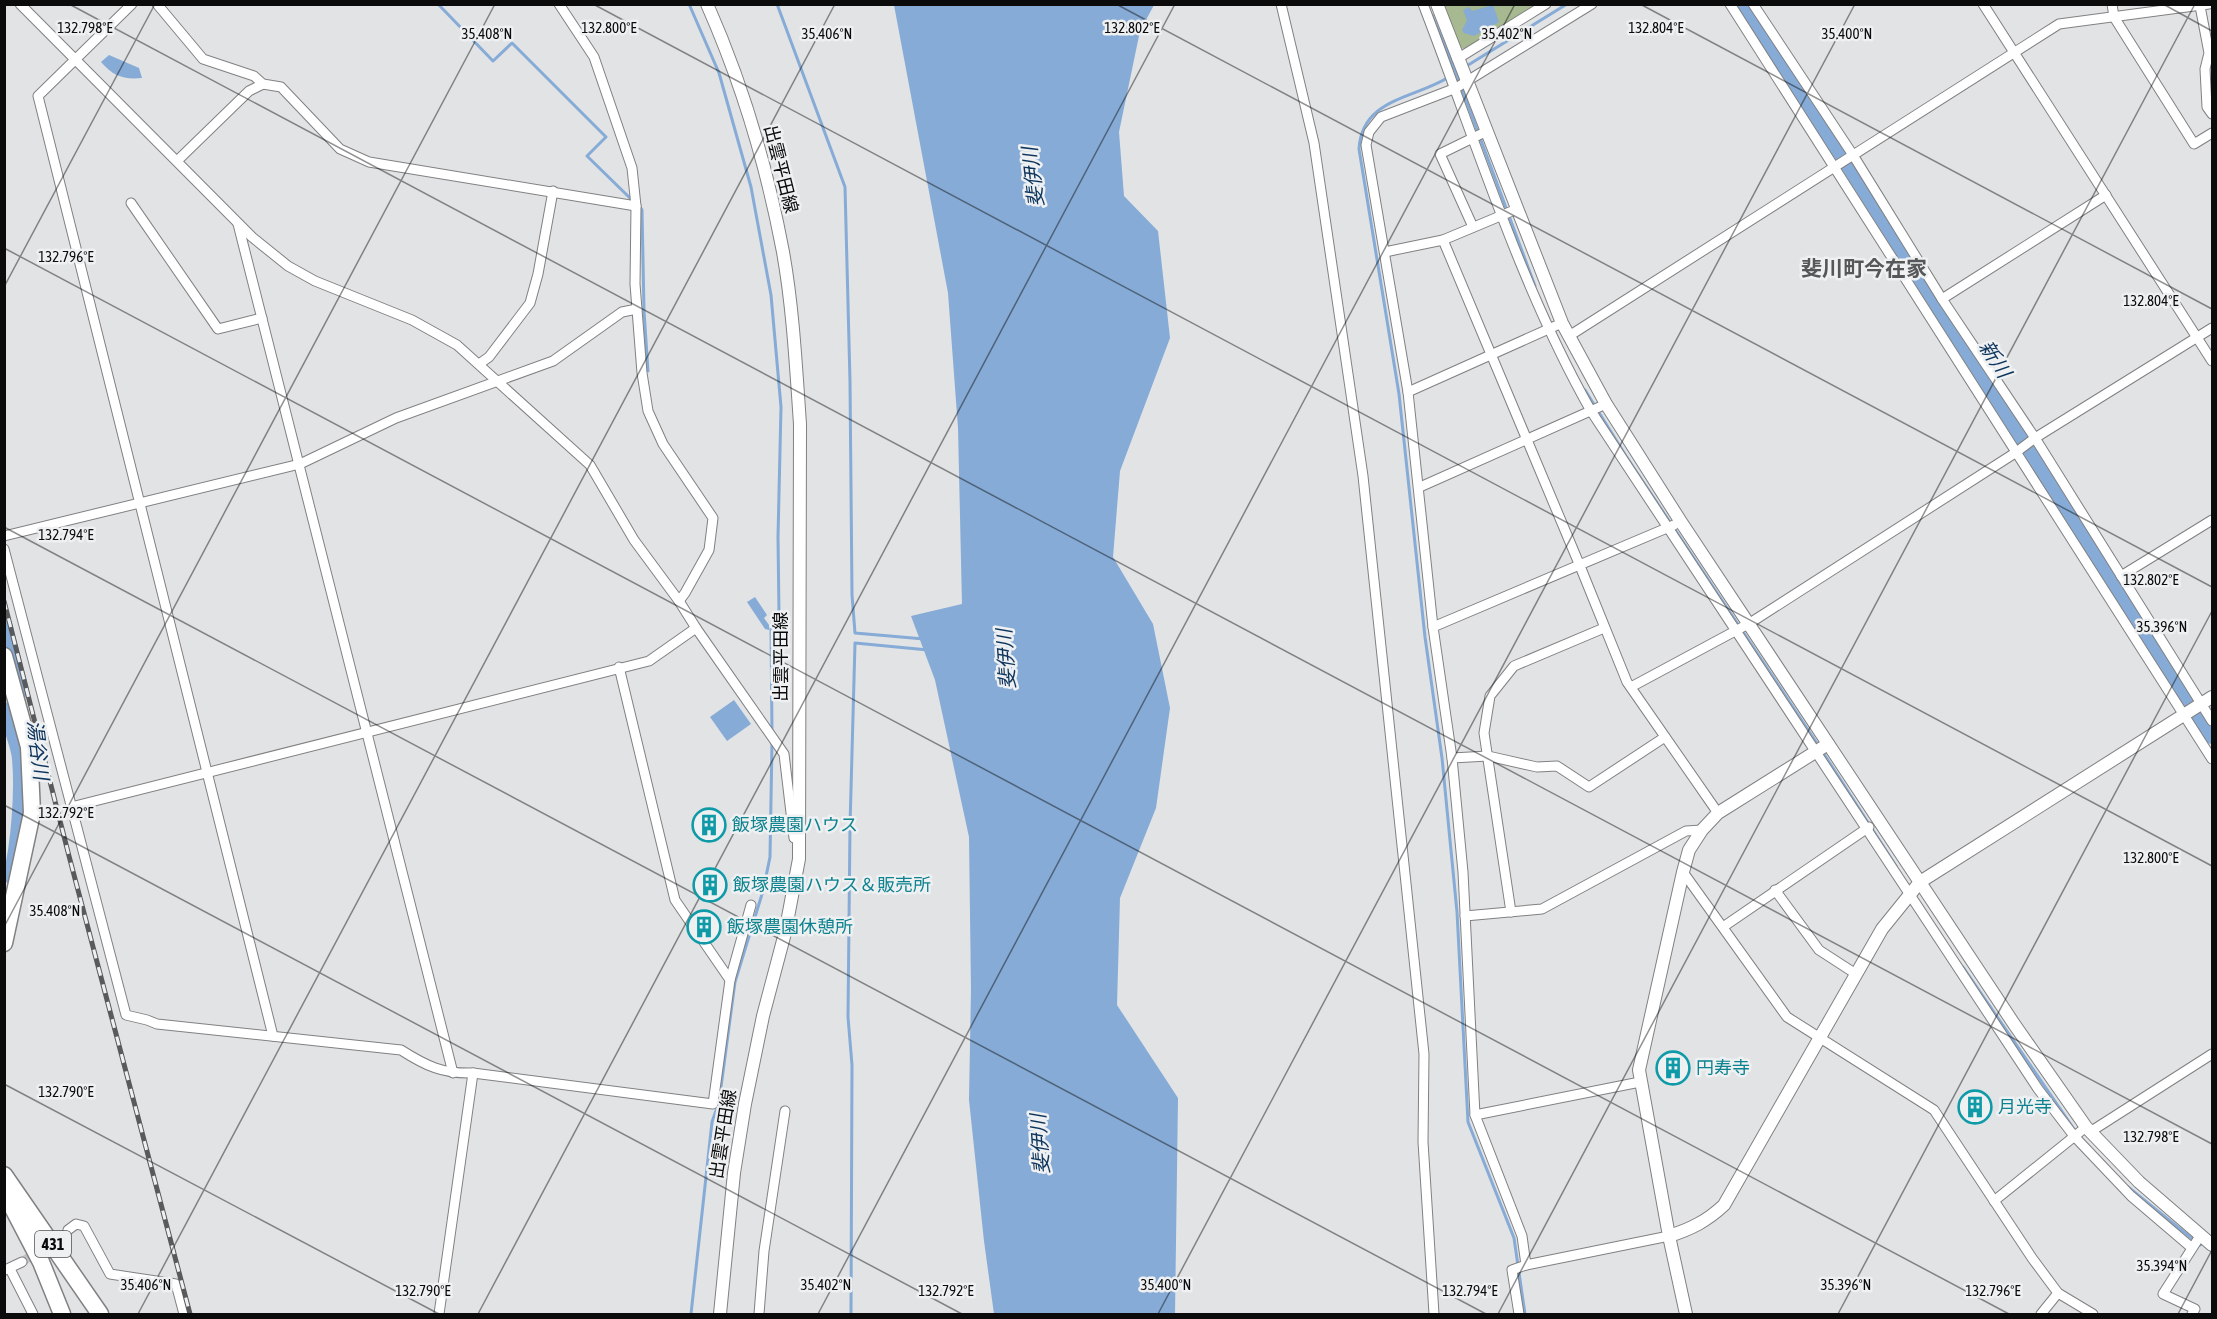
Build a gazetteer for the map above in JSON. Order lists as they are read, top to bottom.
{
  "streets": {
    "highway": ["431"],
    "street": ["出雲平田線"]
  },
  "districts": ["斐川町今在家"],
  "water": ["斐伊川", "新川", "湯谷川"],
  "places": {
    "building": [
      "飯塚農園ハウス",
      "飯塚農園ハウス＆販売所",
      "飯塚農園休憩所",
      "円寿寺",
      "月光寺"
    ]
  },
  "coordinates": [
    "132.798°E",
    "132.800°E",
    "132.802°E",
    "132.804°E",
    "35.408°N",
    "35.406°N",
    "35.402°N",
    "35.400°N",
    "132.796°E",
    "132.794°E",
    "35.396°N",
    "132.792°E",
    "132.790°E",
    "35.394°N"
  ]
}
